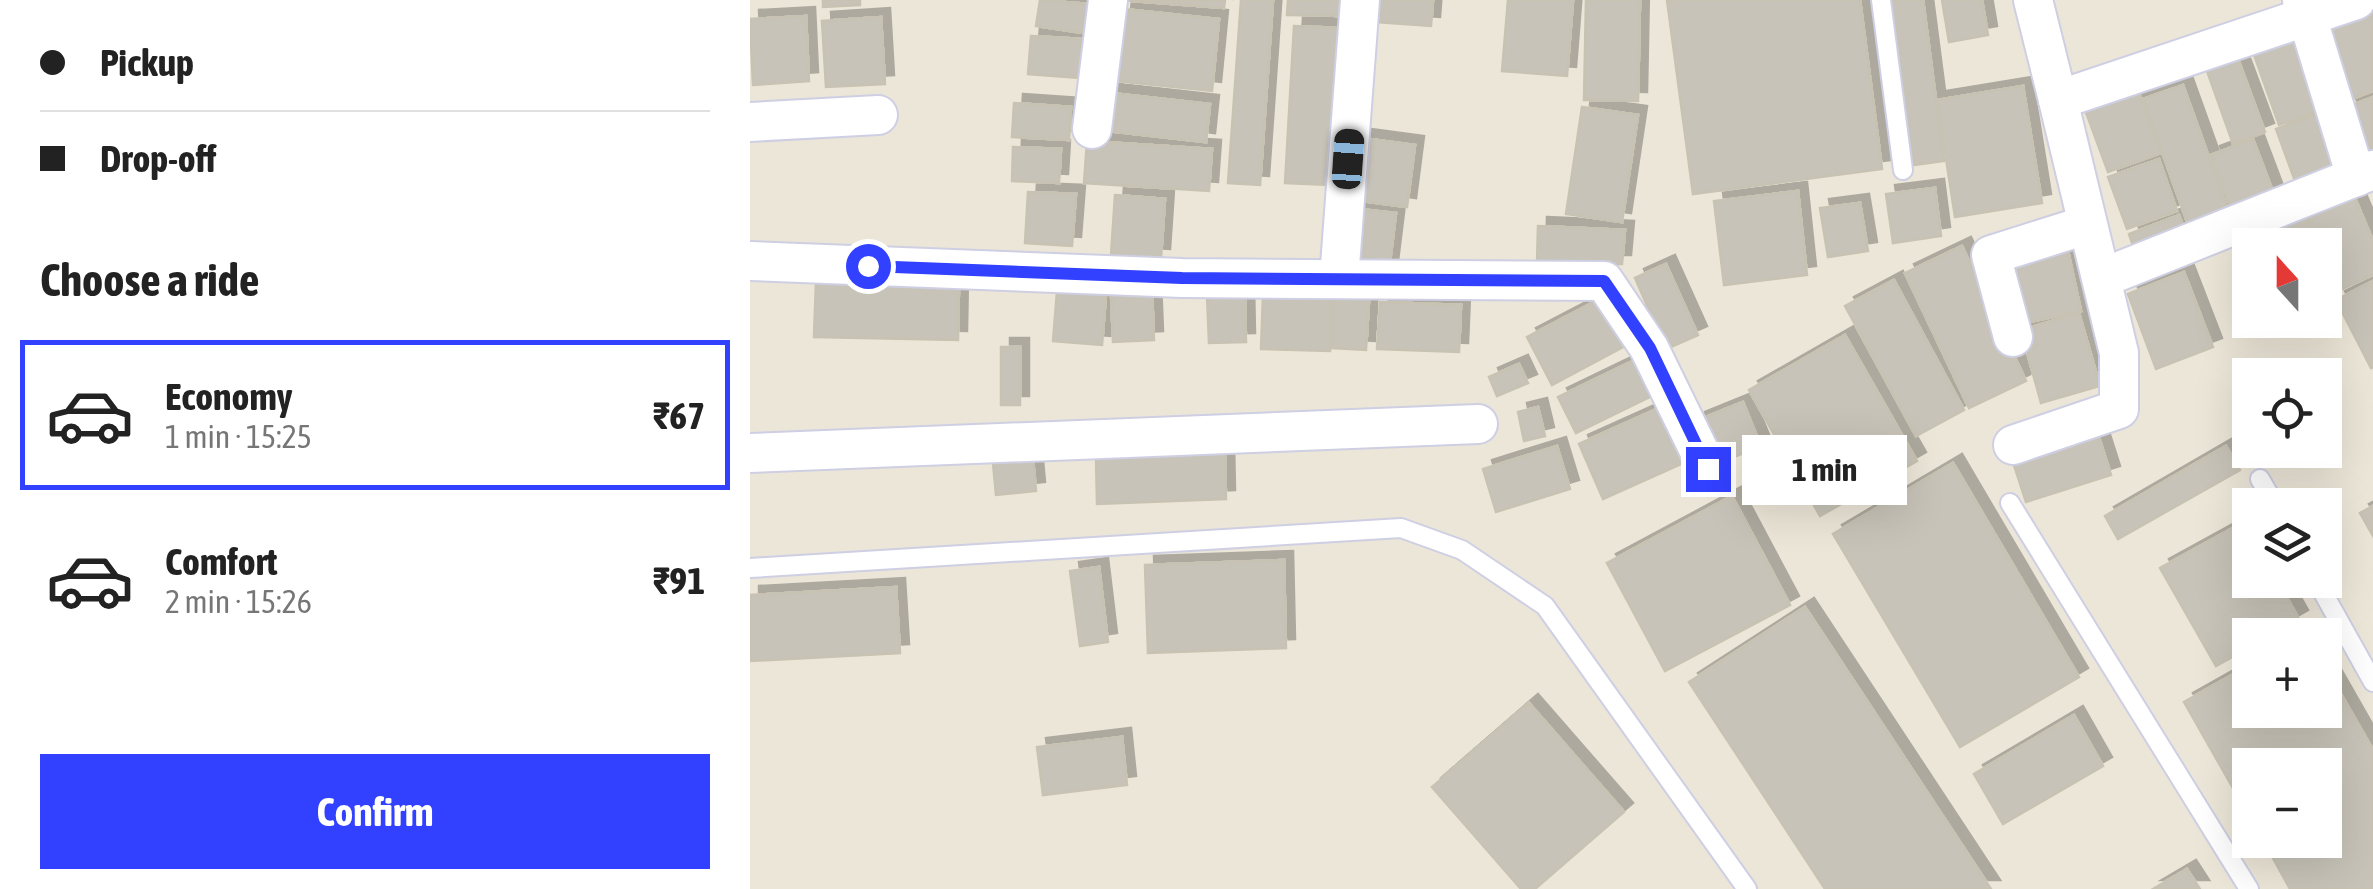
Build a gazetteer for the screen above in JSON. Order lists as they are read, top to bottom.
{
  "north": "top",
  "page": {
    "banner": ["Pickup", "Drop-off"],
    "heading": "Choose a ride",
    "map_buttons": ["+", "−"],
    "list": [
      {
        "name": "Economy",
        "note": "1 min · 15:25",
        "value": "₹67"
      },
      {
        "name": "Comfort",
        "note": "2 min · 15:26",
        "value": "₹91"
      }
    ],
    "bubble": "1 min",
    "buttons": "Confirm"
  }
}
